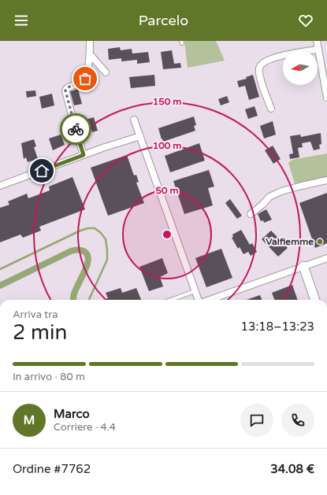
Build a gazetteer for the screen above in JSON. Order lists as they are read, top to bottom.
{
  "places": ["Valfiemme"],
  "north": "left",
  "page": {
    "header": "Parcelo",
    "heading": ["2 min", "Arriva tra", "13:18–13:23"],
    "panel": [
      "Marco",
      "Corriere · 4.4",
      "Ordine #7762",
      "34.08 €"
    ],
    "bar": "In arrivo · 80 m",
    "round": "M"
  },
  "rings": ["150 m", "100 m", "50 m"]
}
